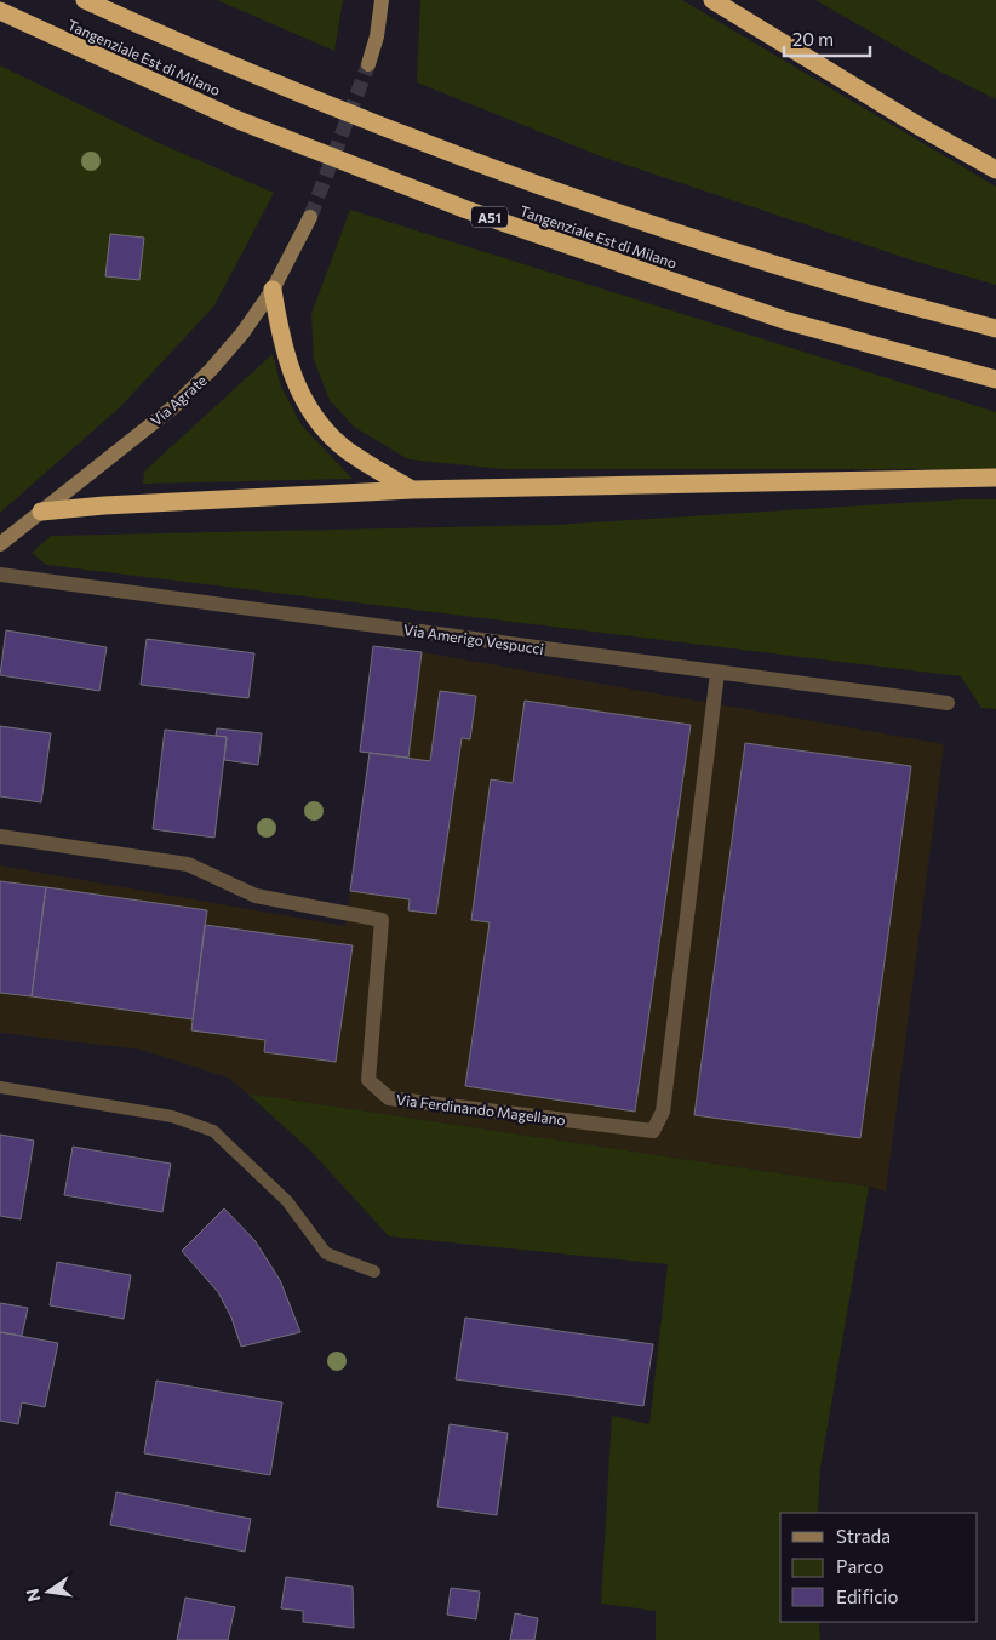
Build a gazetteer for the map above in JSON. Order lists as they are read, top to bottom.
{
  "streets": {
    "highway": ["Tangenziale Est di Milano", "A51"],
    "street": ["Via Agrate", "Via Amerigo Vespucci", "Via Ferdinando Magellano"]
  },
  "crossings": [
    ["Via Amerigo Vespucci", "Via Ferdinando Magellano"]
  ],
  "legend": ["Strada", "Parco", "Edificio"],
  "scale_bar": "20 m",
  "north": "left"
}
